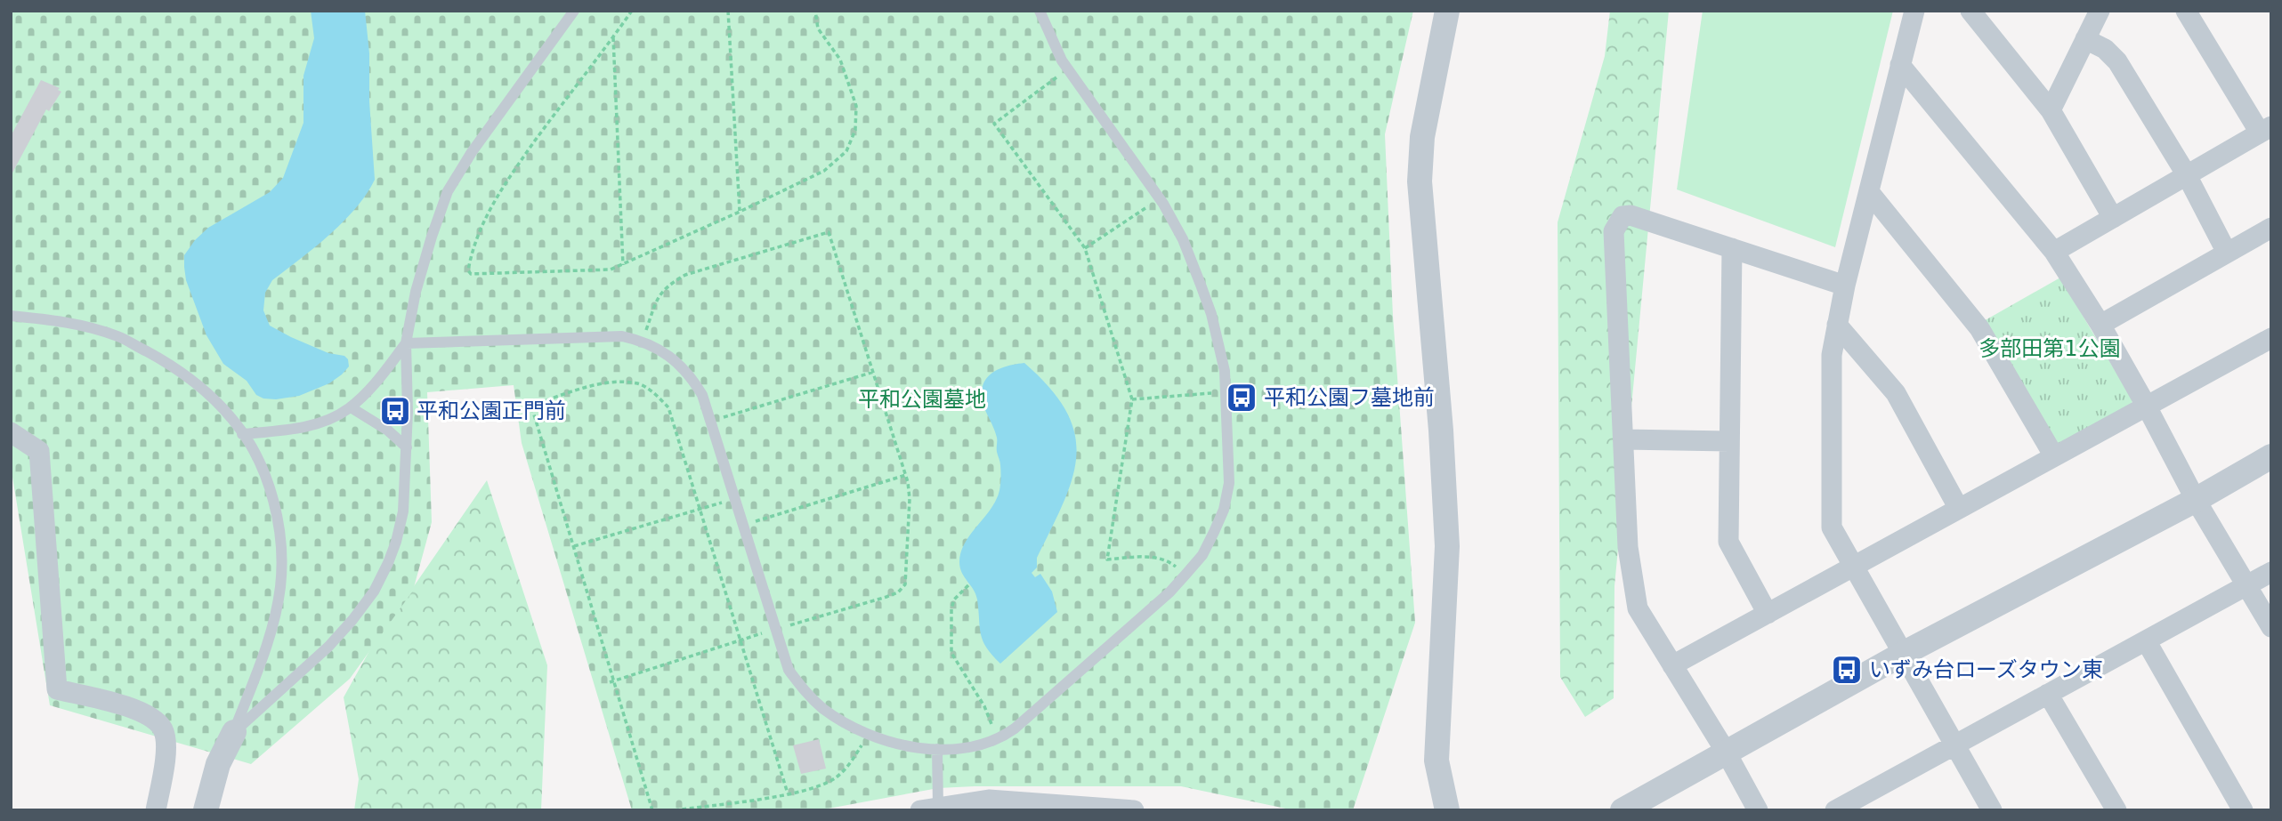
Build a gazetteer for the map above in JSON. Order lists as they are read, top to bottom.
{
  "parks": ["多部田第1公園", "平和公園墓地"],
  "places": {
    "bus stop": ["平和公園フ墓地前", "平和公園正門前", "いずみ台ローズタウン東"]
  }
}
